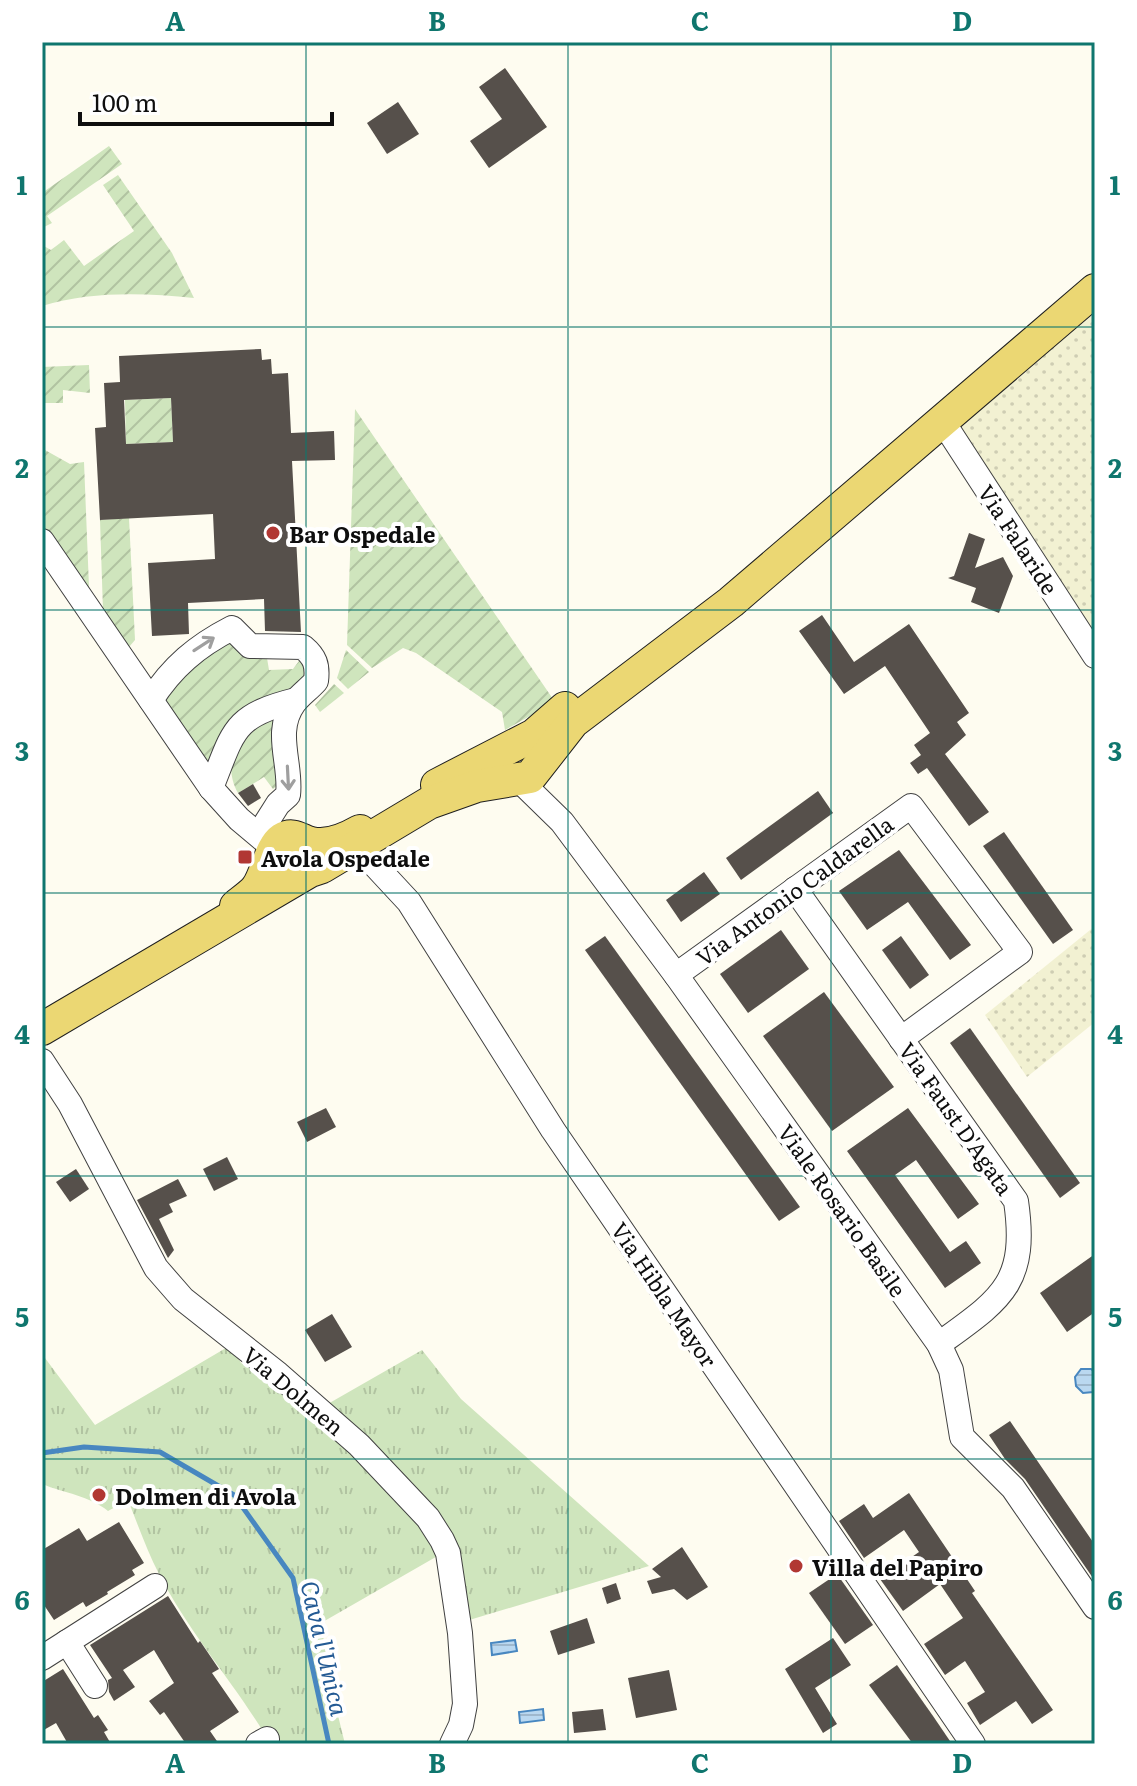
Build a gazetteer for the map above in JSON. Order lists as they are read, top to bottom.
{
  "streets": {
    "street": [
      "Via Falaride",
      "Via Antonio Caldarella",
      "Via Faust D'Agata",
      "Viale Rosario Basile",
      "Via Hibla Mayor",
      "Via Dolmen"
    ]
  },
  "crossings": [
    ["Via Antonio Caldarella", "Via Faust D'Agata"],
    ["Via Antonio Caldarella", "Viale Rosario Basile"],
    ["Via Faust D'Agata", "Viale Rosario Basile"]
  ],
  "water": ["Cava l'Unica"],
  "places": {
    "other": ["Bar Ospedale", "Dolmen di Avola", "Villa del Papiro"],
    "transit": ["Avola Ospedale"]
  },
  "scale_bar": "100 m",
  "grid": {
    "columns": [
      "A",
      "B",
      "C",
      "D"
    ],
    "rows": [
      "1",
      "2",
      "3",
      "4",
      "5",
      "6"
    ]
  }
}
